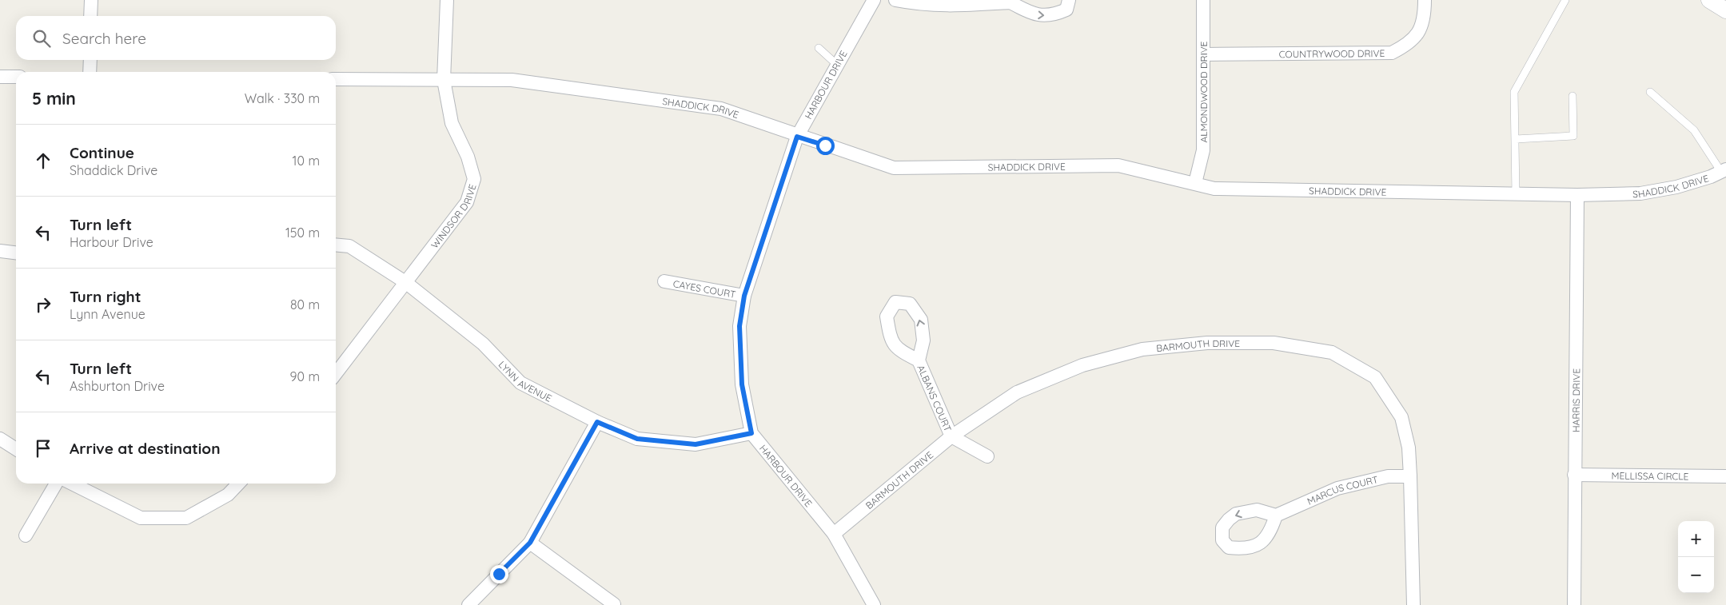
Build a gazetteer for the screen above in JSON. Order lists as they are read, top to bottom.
{
  "streets": {
    "street": [
      "COUNTRYWOOD DRIVE",
      "HARBOUR DRIVE",
      "ALMONDWOOD DRIVE",
      "SHADDICK DRIVE",
      "WINDSOR DRIVE",
      "CAYES COURT",
      "BARMOUTH DRIVE",
      "LYNN AVENUE",
      "ALBANS COURT",
      "HARRIS DRIVE",
      "MELLISSA CIRCLE",
      "MARCUS COURT"
    ]
  },
  "crossings": [
    ["COUNTRYWOOD DRIVE", "ALMONDWOOD DRIVE"],
    ["HARBOUR DRIVE", "SHADDICK DRIVE"],
    ["HARBOUR DRIVE", "CAYES COURT"],
    ["HARBOUR DRIVE", "BARMOUTH DRIVE"],
    ["HARBOUR DRIVE", "LYNN AVENUE"],
    ["ALMONDWOOD DRIVE", "SHADDICK DRIVE"],
    ["SHADDICK DRIVE", "WINDSOR DRIVE"],
    ["SHADDICK DRIVE", "HARRIS DRIVE"],
    ["WINDSOR DRIVE", "LYNN AVENUE"],
    ["BARMOUTH DRIVE", "ALBANS COURT"],
    ["BARMOUTH DRIVE", "MARCUS COURT"],
    ["HARRIS DRIVE", "MELLISSA CIRCLE"]
  ],
  "page": {
    "search": "Search here",
    "heading": ["5 min", "Walk · 330 m"],
    "list": [
      ["Continue", "Shaddick Drive", "10 m"],
      ["Turn left", "Harbour Drive", "150 m"],
      ["Turn right", "Lynn Avenue", "80 m"],
      ["Turn left", "Ashburton Drive", "90 m"],
      "Arrive at destination"
    ],
    "map_buttons": ["+", "−"]
  }
}
